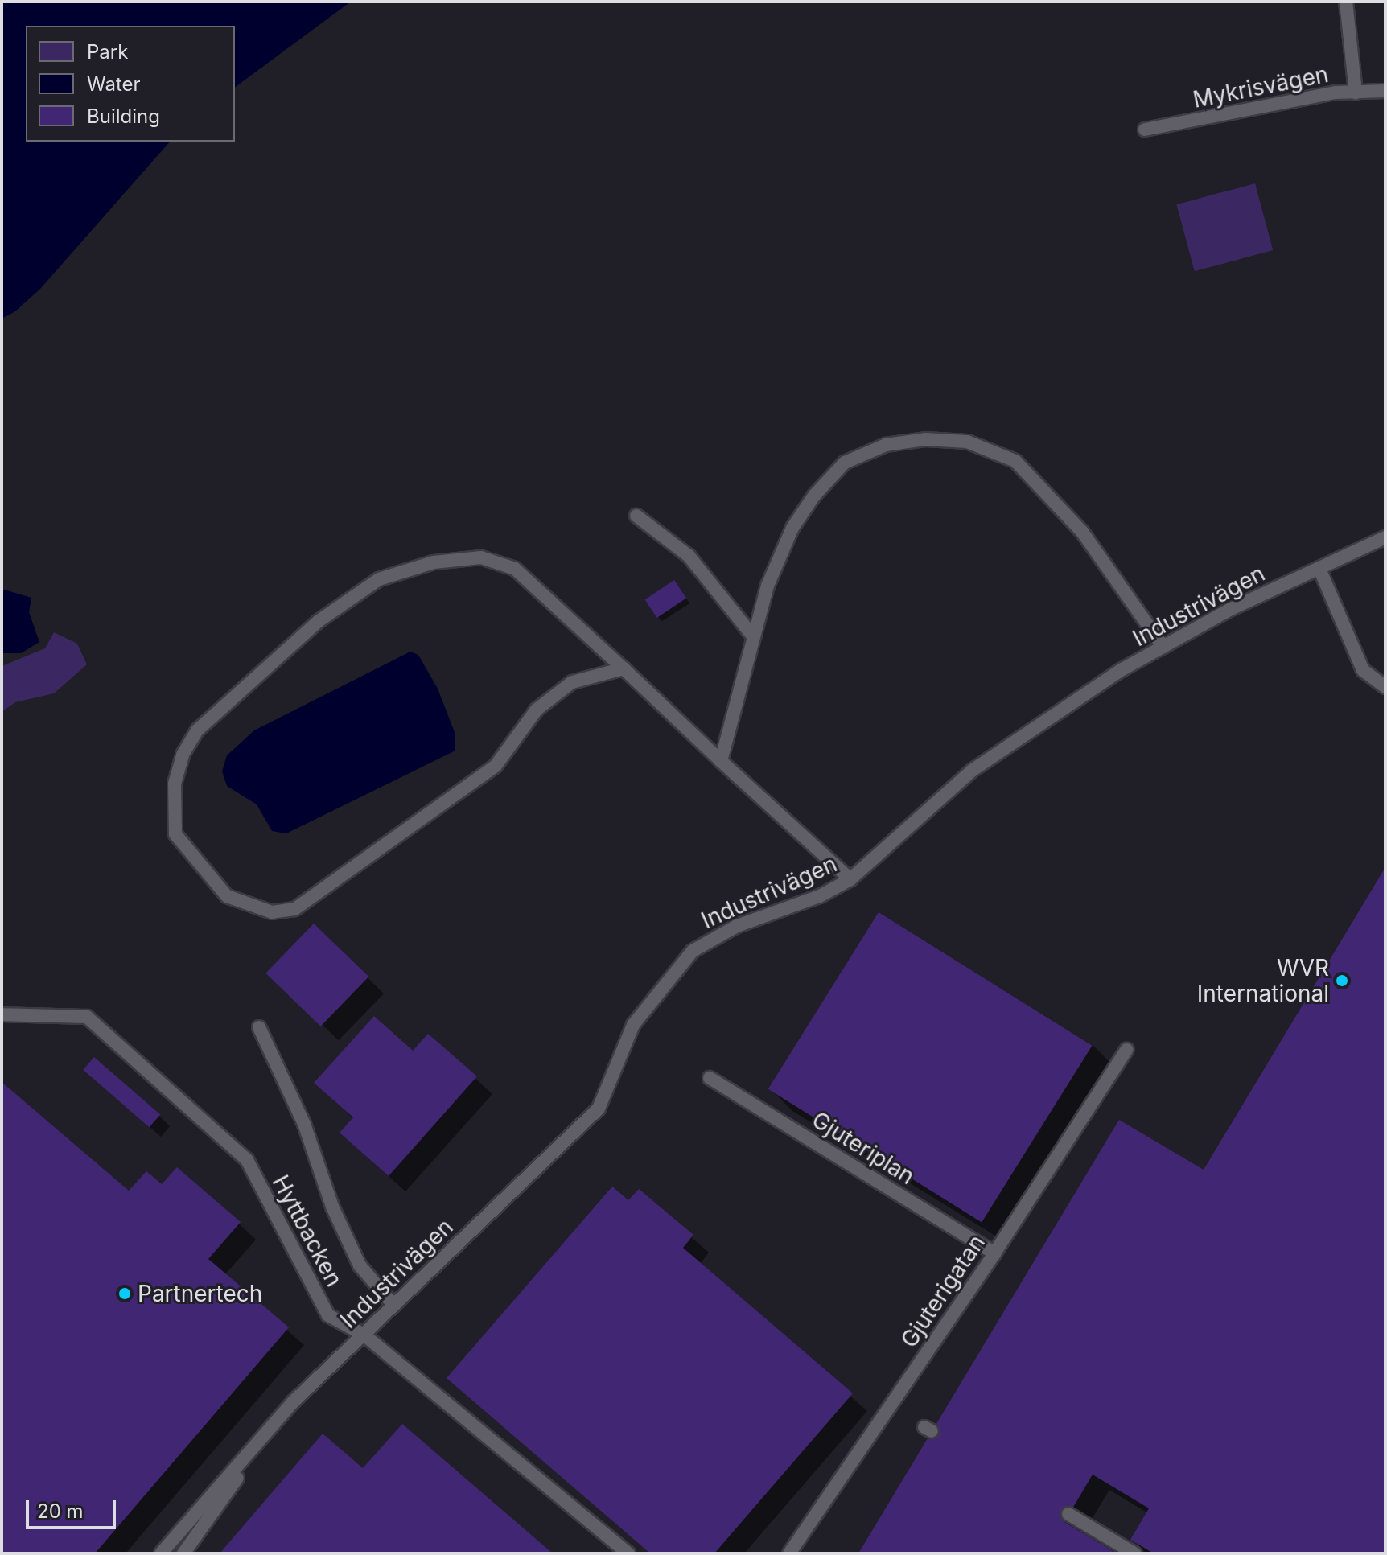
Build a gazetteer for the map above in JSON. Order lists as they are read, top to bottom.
{
  "streets": {
    "lane": [
      "Mykrisvägen",
      "Industrivägen",
      "Gjuteriplan",
      "Hyttbacken",
      "Gjuterigatan"
    ]
  },
  "crossings": [
    ["Industrivägen", "Hyttbacken"],
    ["Gjuteriplan", "Gjuterigatan"]
  ],
  "places": ["WVR International", "Partnertech"],
  "legend": ["Park", "Water", "Building"],
  "scale_bar": "20 m"
}
